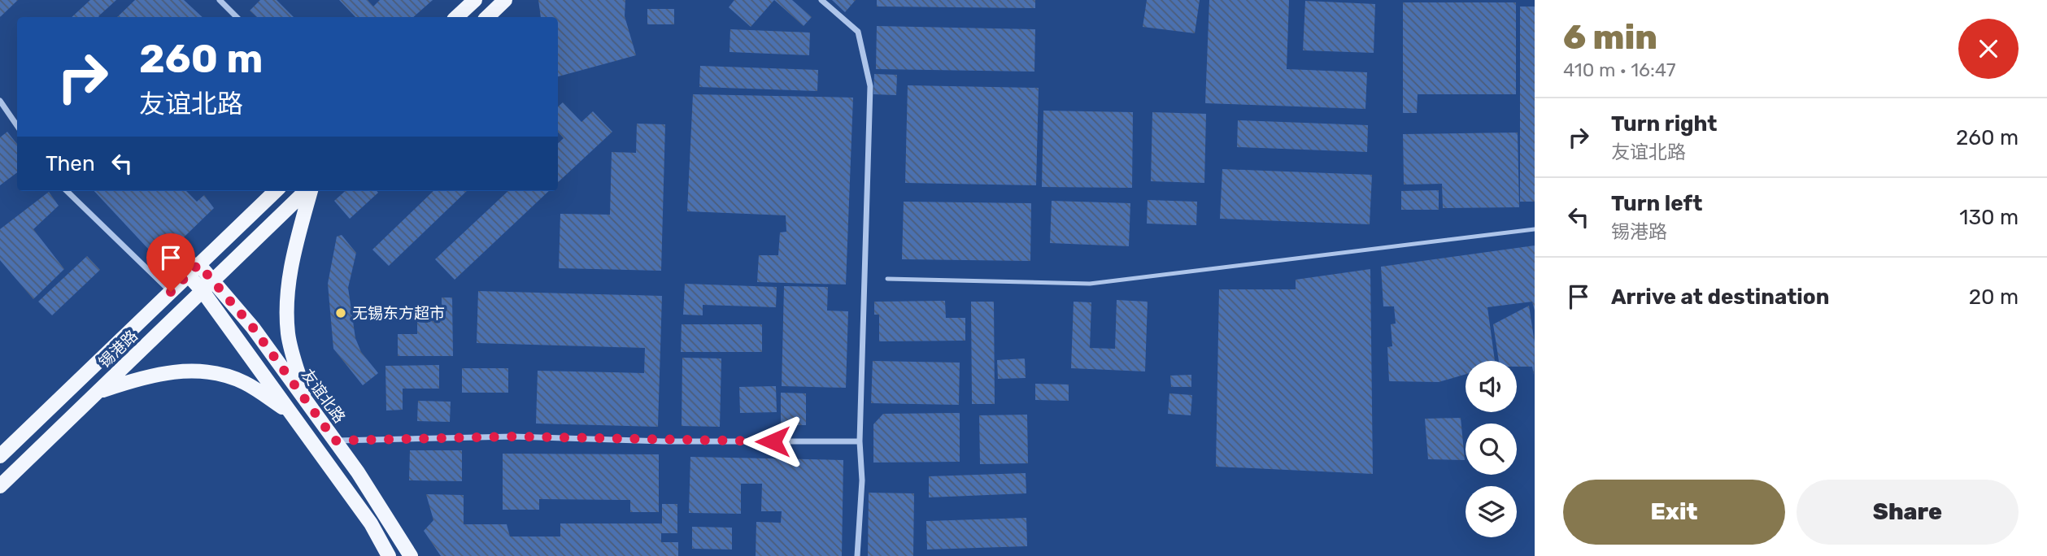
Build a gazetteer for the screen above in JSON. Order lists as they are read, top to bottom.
{
  "streets": {
    "main road": ["锡港路", "友谊北路"]
  },
  "crossings": [
    ["锡港路", "友谊北路"]
  ],
  "places": ["无锡东方超市"],
  "page": {
    "heading": ["6 min", "410 m · 16:47"],
    "turn": ["260 m", "友谊北路"],
    "list": [
      {
        "name": "Turn right",
        "note": "友谊北路",
        "value": "260 m"
      },
      {
        "name": "Turn left",
        "note": "锡港路",
        "value": "130 m"
      },
      {
        "name": "Arrive at destination",
        "value": "20 m"
      }
    ],
    "then": "Then",
    "buttons": ["Exit", "Share"]
  }
}
